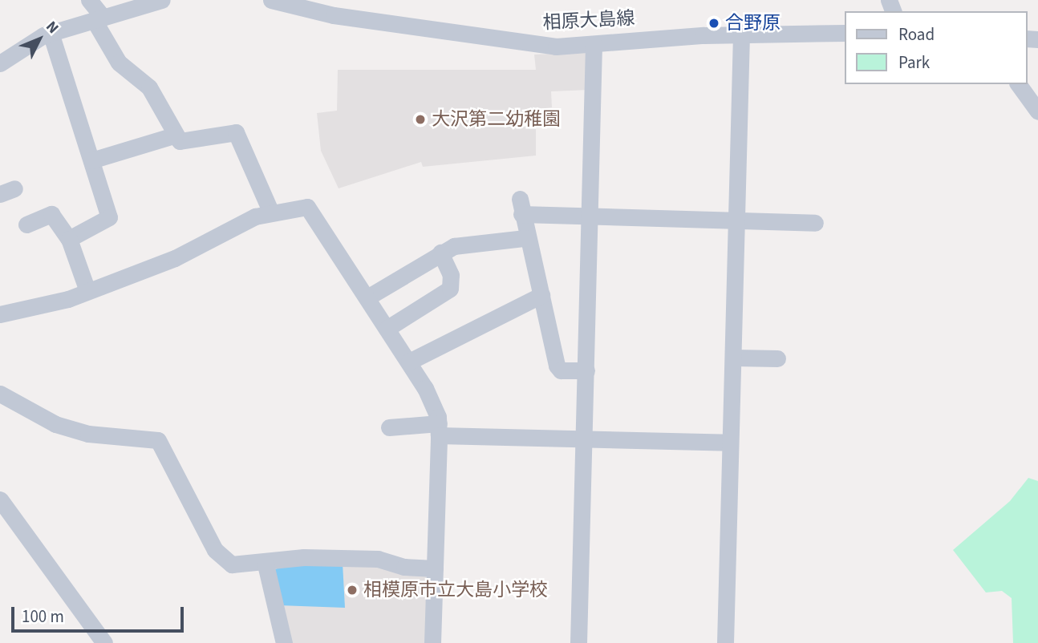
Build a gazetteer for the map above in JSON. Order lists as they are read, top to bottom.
{
  "streets": {
    "street": ["相原大島線"]
  },
  "places": ["合野原", "大沢第二幼稚園", "相模原市立大島小学校"],
  "legend": ["Road", "Park"],
  "scale_bar": "100 m",
  "north": "top right"
}
